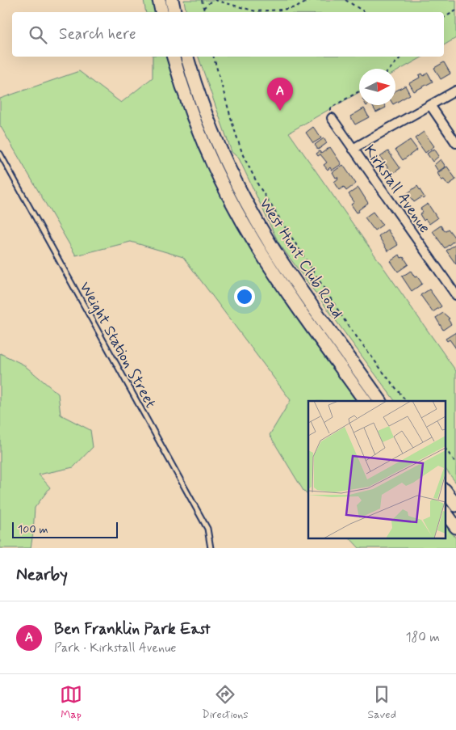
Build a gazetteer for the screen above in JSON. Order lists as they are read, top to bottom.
{
  "streets": {
    "main road": ["West Hunt Club Road"],
    "street": ["Kirkstall Avenue"],
    "lane": ["Weight Station Street"]
  },
  "scale_bar": "100 m",
  "north": "right",
  "page": {
    "search": "Search here",
    "pins": "A",
    "scale": "100 m",
    "heading": "Nearby",
    "list": [
      {
        "mark": "A",
        "name": "Ben Franklin Park East",
        "note": "Park · Kirkstall Avenue",
        "value": "180 m"
      }
    ],
    "nav": ["Map", "Directions", "Saved"]
  }
}
